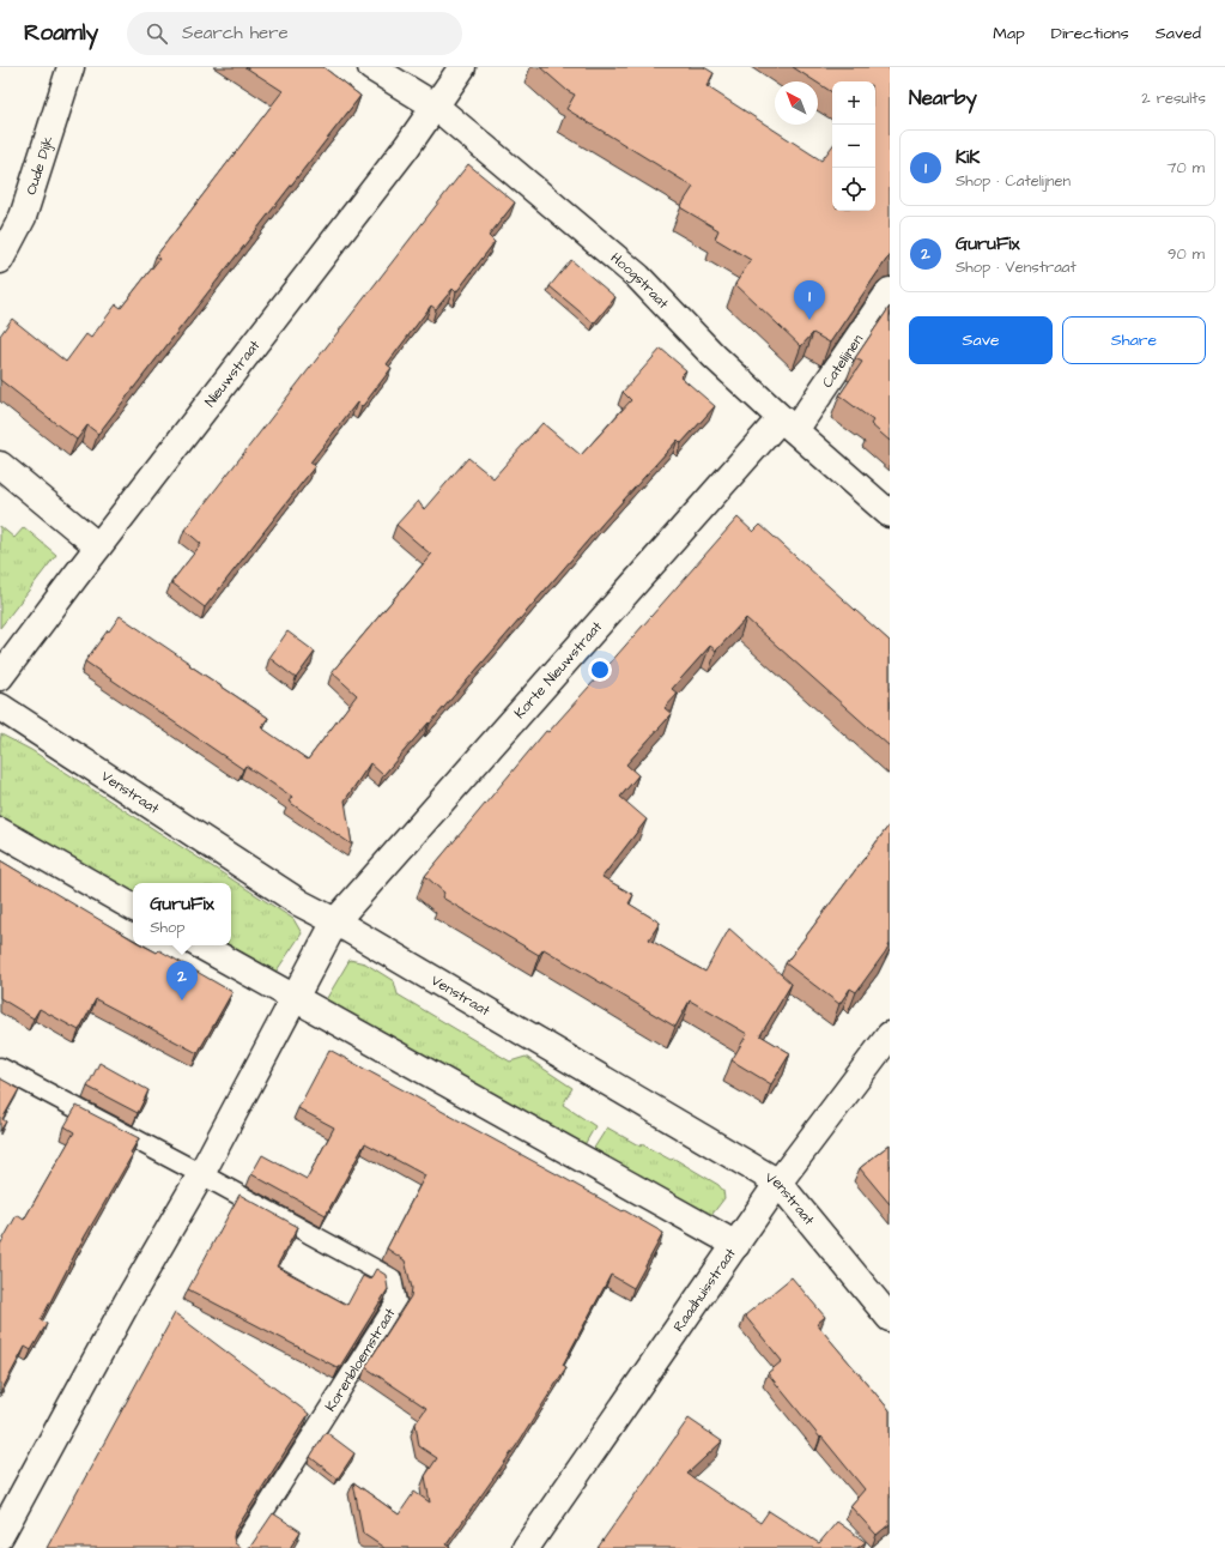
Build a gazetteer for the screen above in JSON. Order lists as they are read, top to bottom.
{
  "streets": {
    "street": [
      "Oude Dijk",
      "Hoogstraat",
      "Catelijnen",
      "Nieuwstraat",
      "Korte Nieuwstraat",
      "Venstraat",
      "Raadhuisstraat"
    ],
    "lane": ["Korenbloemstraat"]
  },
  "crossings": [
    ["Hoogstraat", "Catelijnen"],
    ["Hoogstraat", "Nieuwstraat"],
    ["Hoogstraat", "Korte Nieuwstraat"],
    ["Catelijnen", "Korte Nieuwstraat"],
    ["Korte Nieuwstraat", "Venstraat"],
    ["Venstraat", "Raadhuisstraat"]
  ],
  "north": "top left",
  "page": {
    "header": "Roamly",
    "search": "Search here",
    "nav": ["Map", "Directions", "Saved"],
    "heading": ["Nearby", "2 results"],
    "map_buttons": ["+", "−"],
    "list": [
      {
        "mark": "1",
        "name": "KiK",
        "note": "Shop · Catelijnen",
        "value": "70 m"
      },
      {
        "mark": "2",
        "name": "GuruFix",
        "note": "Shop · Venstraat",
        "value": "90 m"
      }
    ],
    "pins": ["1", "2"],
    "buttons": ["Save", "Share"],
    "popup": ["GuruFix", "Shop"]
  }
}
